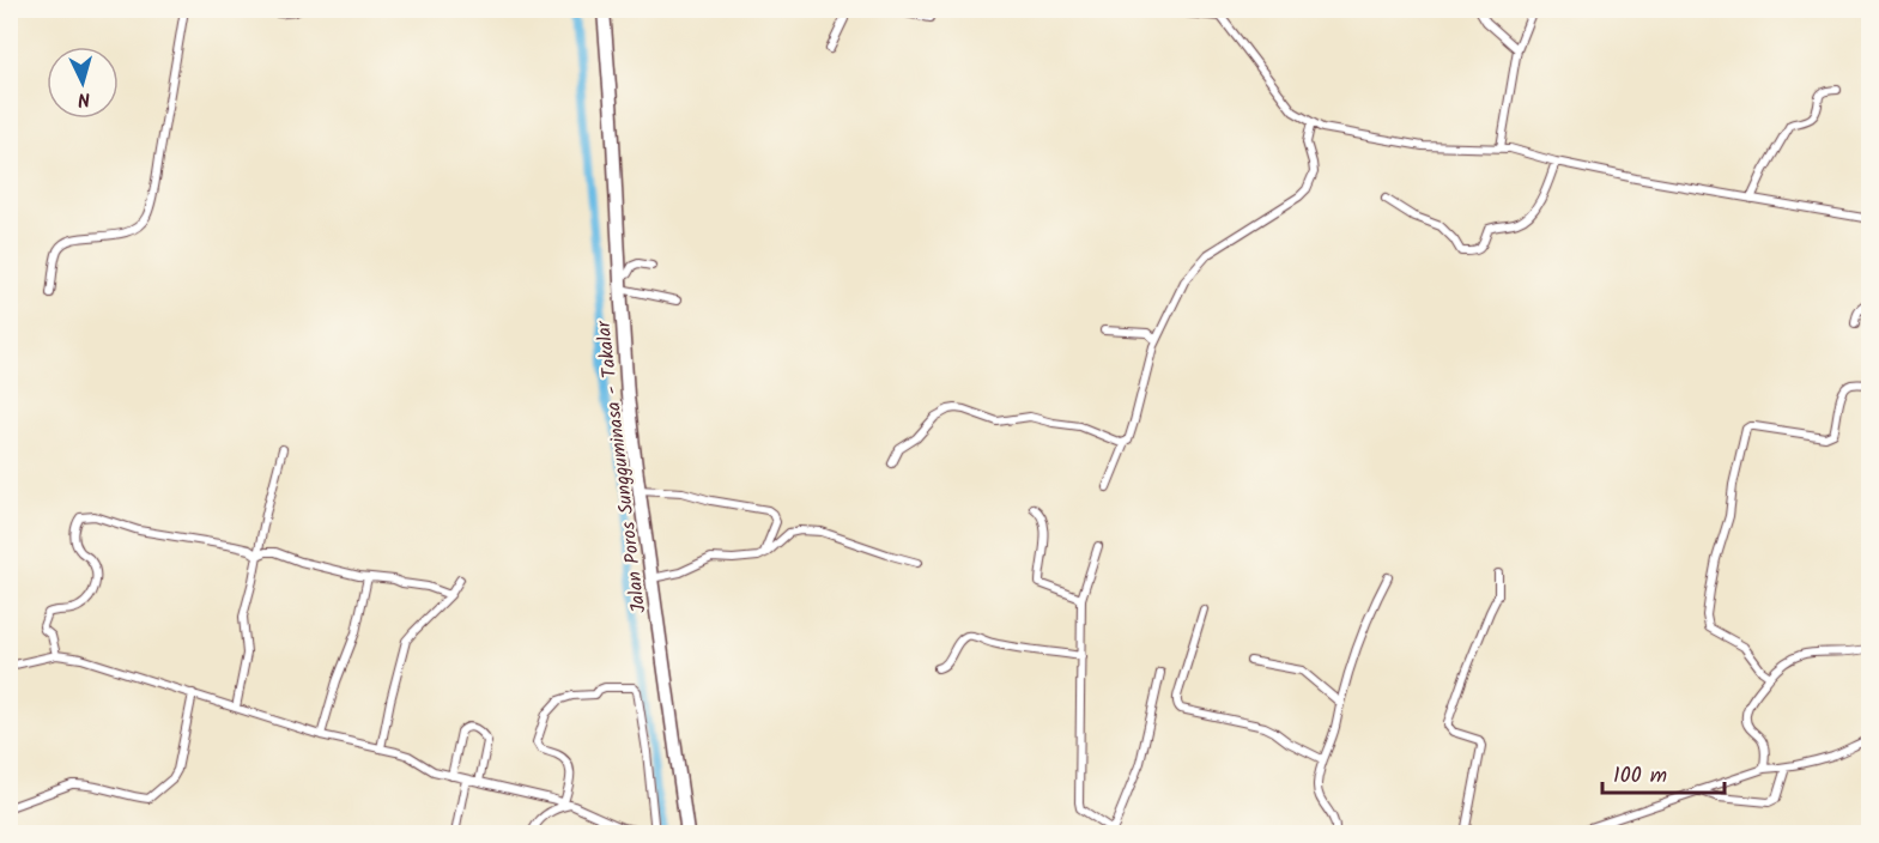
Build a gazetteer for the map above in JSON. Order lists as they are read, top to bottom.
{
  "streets": {
    "highway": ["Jalan Poros Sungguminasa - Takalar"]
  },
  "scale_bar": "100 m",
  "north": "bottom"
}
